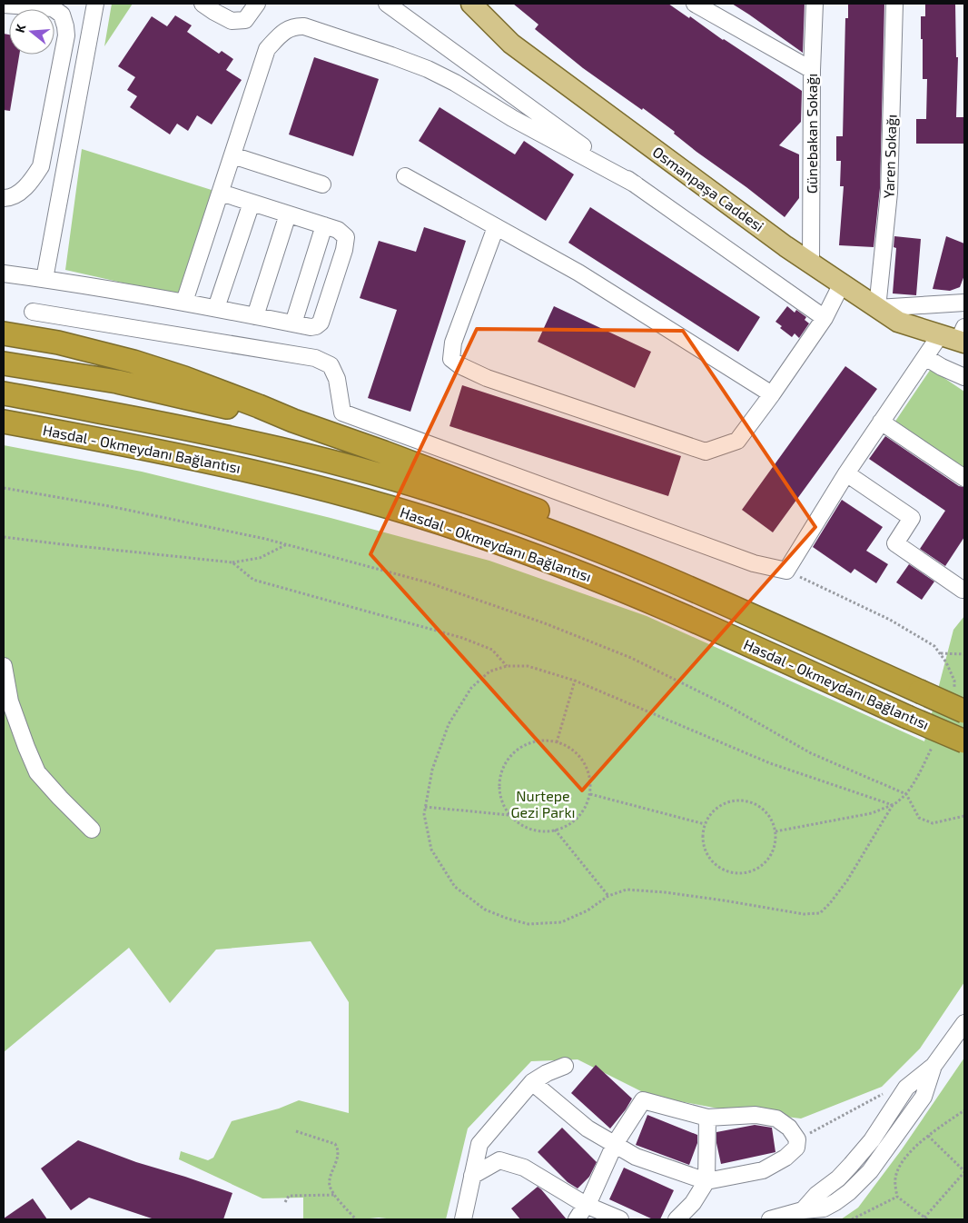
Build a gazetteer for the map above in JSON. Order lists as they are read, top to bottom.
{
  "streets": {
    "highway": ["Hasdal - Okmeydanı Bağlantısı"],
    "main road": ["Osmanpaşa Caddesi"],
    "street": ["Günebakan Sokağı", "Yaren Sokağı"]
  },
  "crossings": [
    ["Günebakan Sokağı", "Osmanpaşa Caddesi"],
    ["Yaren Sokağı", "Osmanpaşa Caddesi"]
  ],
  "parks": ["Nurtepe Gezi Parkı"],
  "north": "left"
}
